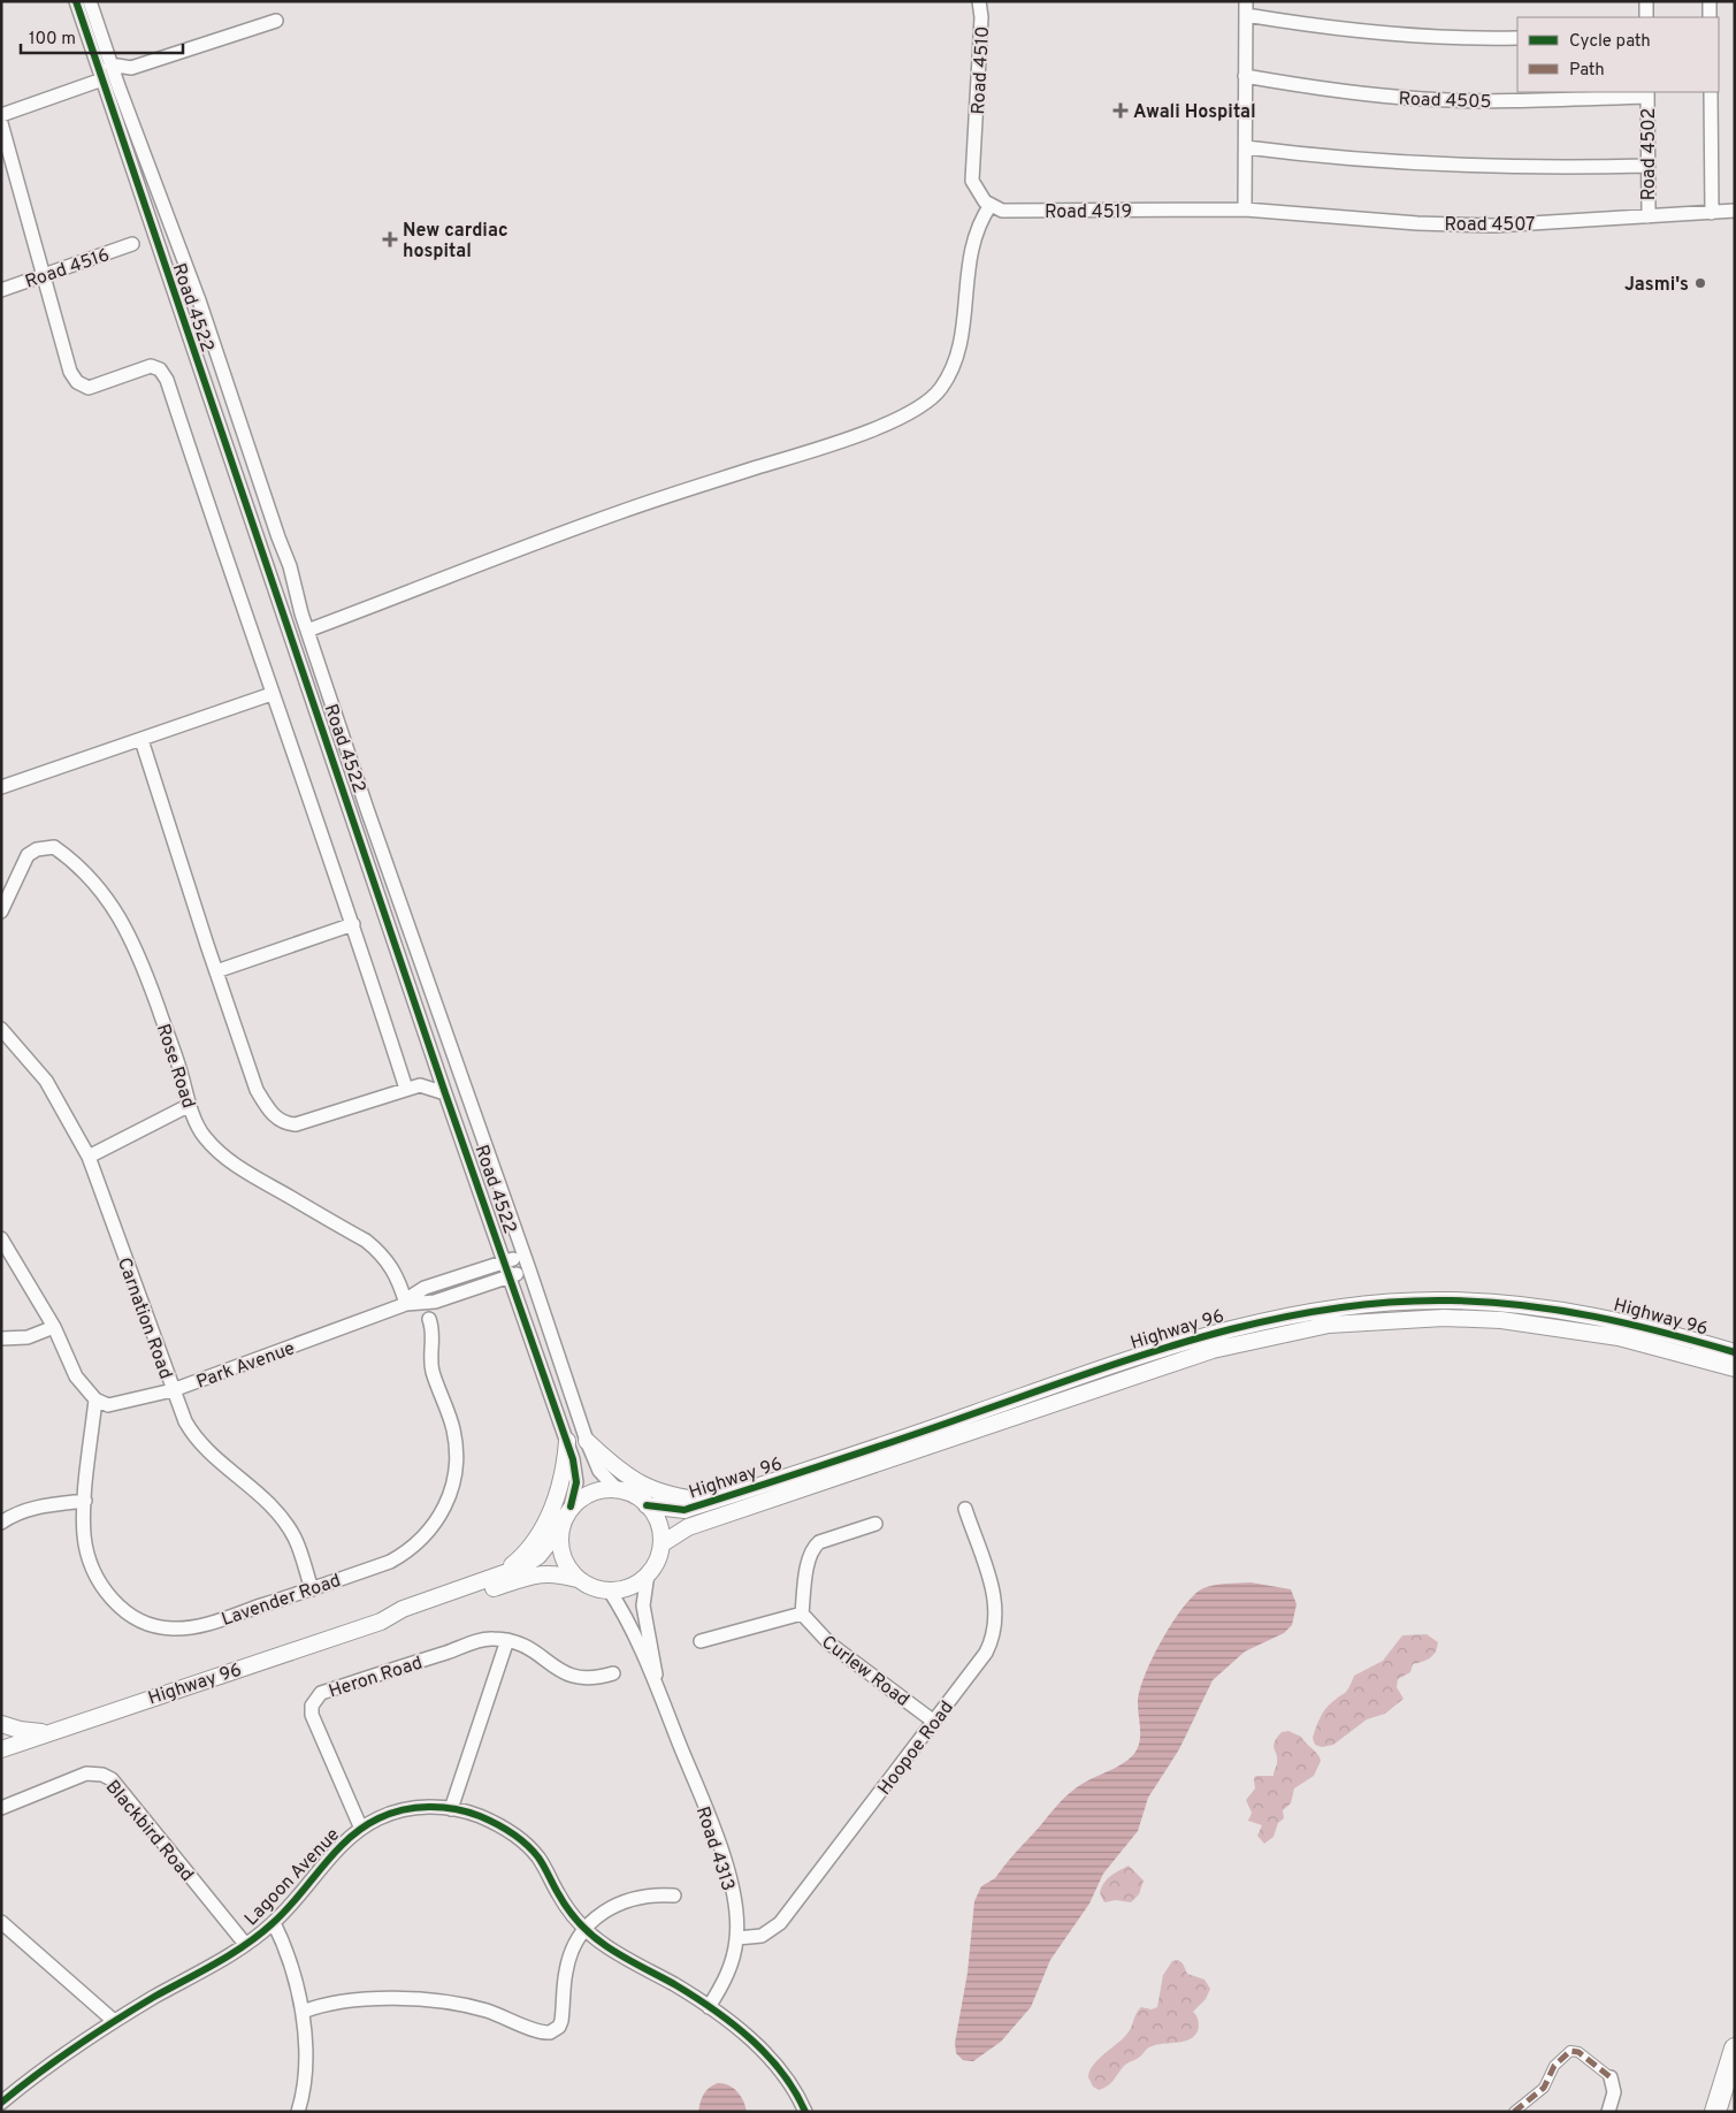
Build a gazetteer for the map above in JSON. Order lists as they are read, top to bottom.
{
  "streets": {
    "street": [
      "Road 4510",
      "Road 4505",
      "Road 4502",
      "Road 4519",
      "Road 4507",
      "Road 4516",
      "Road 4522",
      "Rose Road",
      "Highway 96",
      "Carnation Road",
      "Park Avenue",
      "Lavender Road",
      "Curlew Road",
      "Heron Road",
      "Hoopoe Road",
      "Blackbird Road",
      "Road 4313",
      "Lagoon Avenue"
    ]
  },
  "crossings": [
    ["Road 4510", "Road 4519"],
    ["Road 4505", "Road 4502"],
    ["Road 4502", "Road 4507"],
    ["Road 4519", "Road 4507"],
    ["Road 4522", "Highway 96"],
    ["Road 4522", "Park Avenue"],
    ["Road 4522", "Road 4313"],
    ["Rose Road", "Park Avenue"],
    ["Highway 96", "Road 4313"],
    ["Carnation Road", "Park Avenue"],
    ["Carnation Road", "Lavender Road"],
    ["Park Avenue", "Lavender Road"],
    ["Curlew Road", "Hoopoe Road"],
    ["Heron Road", "Lagoon Avenue"],
    ["Hoopoe Road", "Road 4313"],
    ["Blackbird Road", "Lagoon Avenue"],
    ["Road 4313", "Lagoon Avenue"]
  ],
  "places": {
    "health": ["Awali Hospital", "New cardiac hospital"],
    "other": ["Jasmi's"]
  },
  "legend": ["Cycle path", "Path"],
  "scale_bar": "100 m"
}
